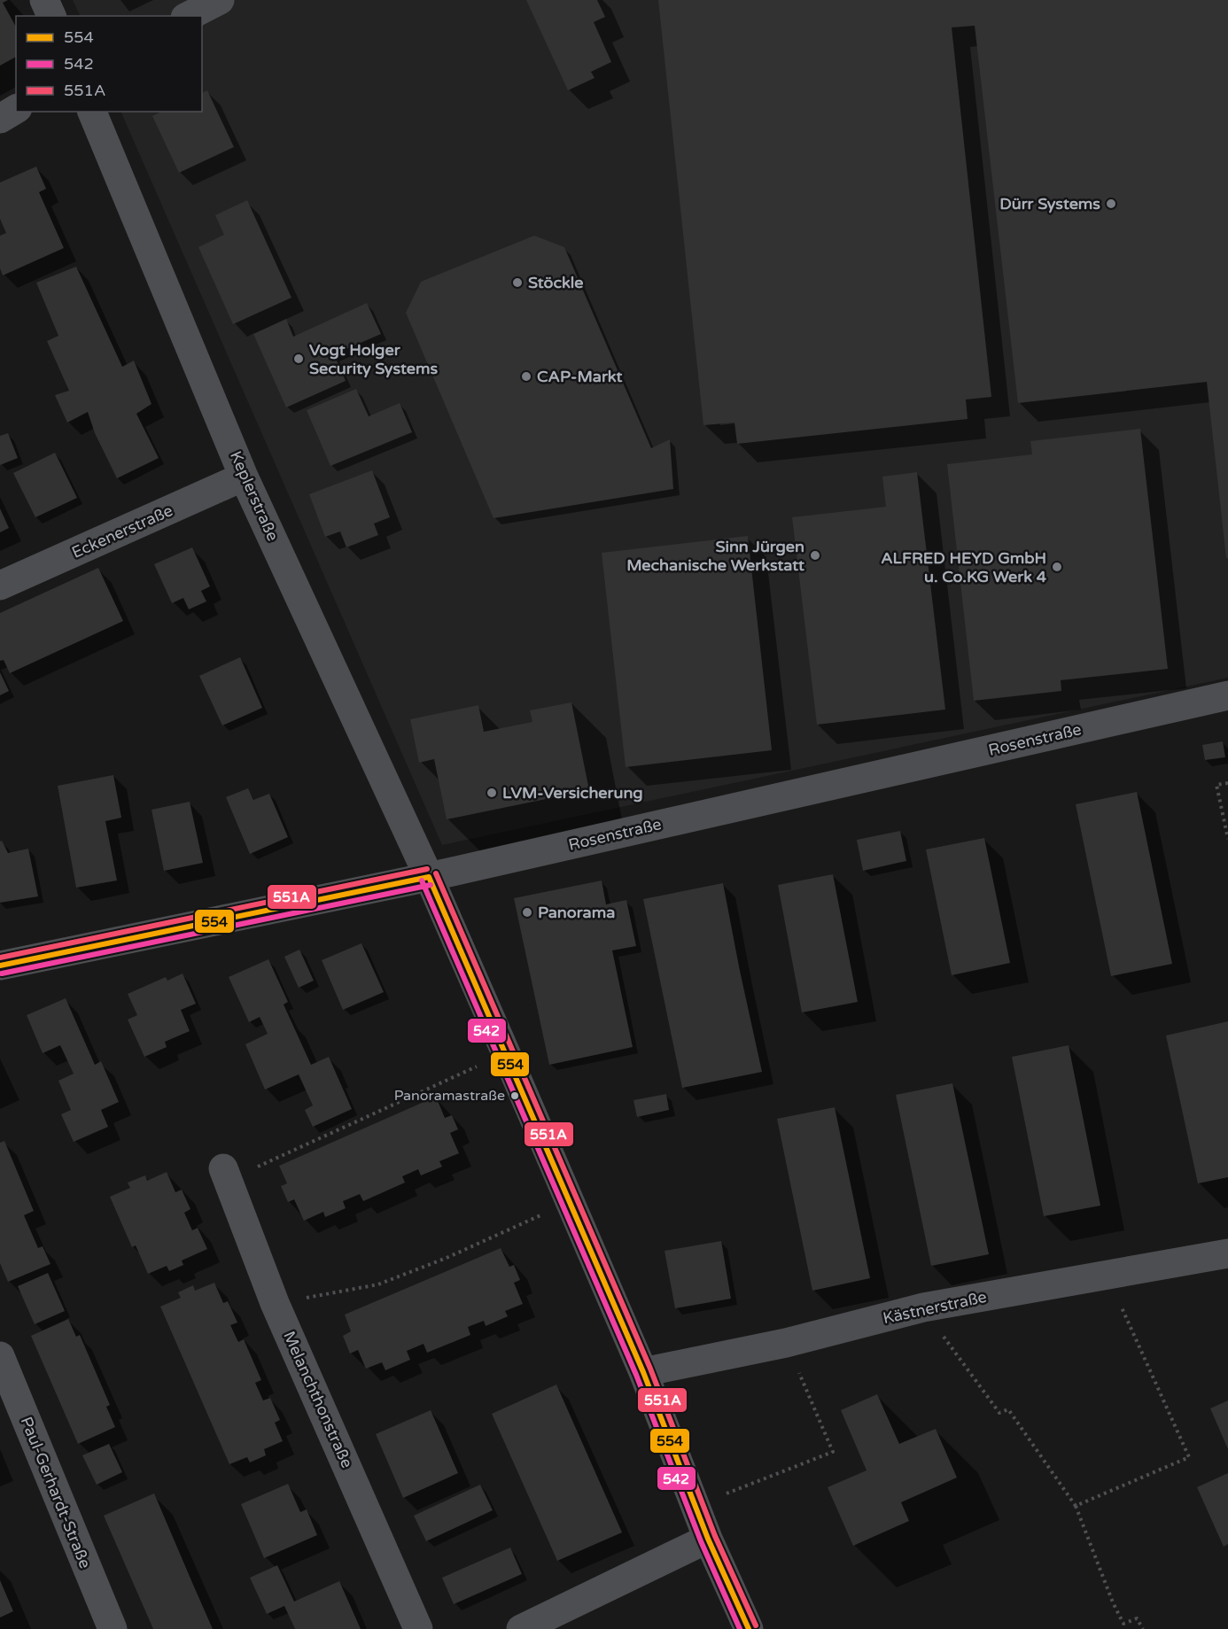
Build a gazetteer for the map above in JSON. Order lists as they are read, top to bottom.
{
  "streets": {
    "street": [
      "Keplerstraße",
      "Eckenerstraße",
      "Rosenstraße",
      "Kästnerstraße",
      "Melanchthonstraße",
      "Paul-Gerhardt-Straße"
    ]
  },
  "crossings": [
    ["Keplerstraße", "Eckenerstraße"],
    ["Keplerstraße", "Rosenstraße"]
  ],
  "places": [
    "Dürr Systems",
    "Stöckle",
    "Vogt Holger Security Systems",
    "CAP-Markt",
    "Sinn Jürgen Mechanische Werkstatt",
    "ALFRED HEYD GmbH u. Co.KG Werk 4",
    "LVM-Versicherung",
    "Panorama",
    "Panoramastraße"
  ],
  "lines": ["transit line 551A", "transit line 554", "transit line 542"],
  "legend": ["554", "542", "551A"]
}
